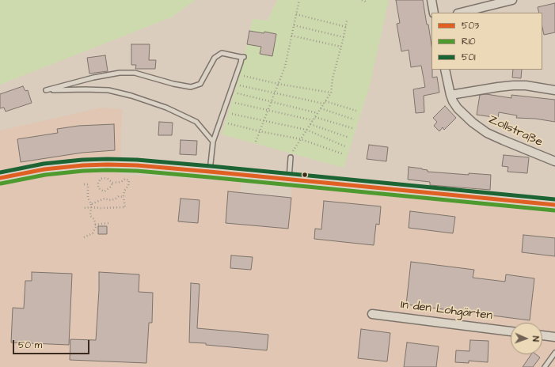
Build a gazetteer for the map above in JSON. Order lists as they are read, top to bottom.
{
  "streets": {
    "street": ["Zollstraße", "In den Lohgärten"]
  },
  "lines": ["transit line 501", "transit line 503", "transit line R10"],
  "legend": ["503", "R10", "501"],
  "scale_bar": "50 m",
  "north": "right"
}
